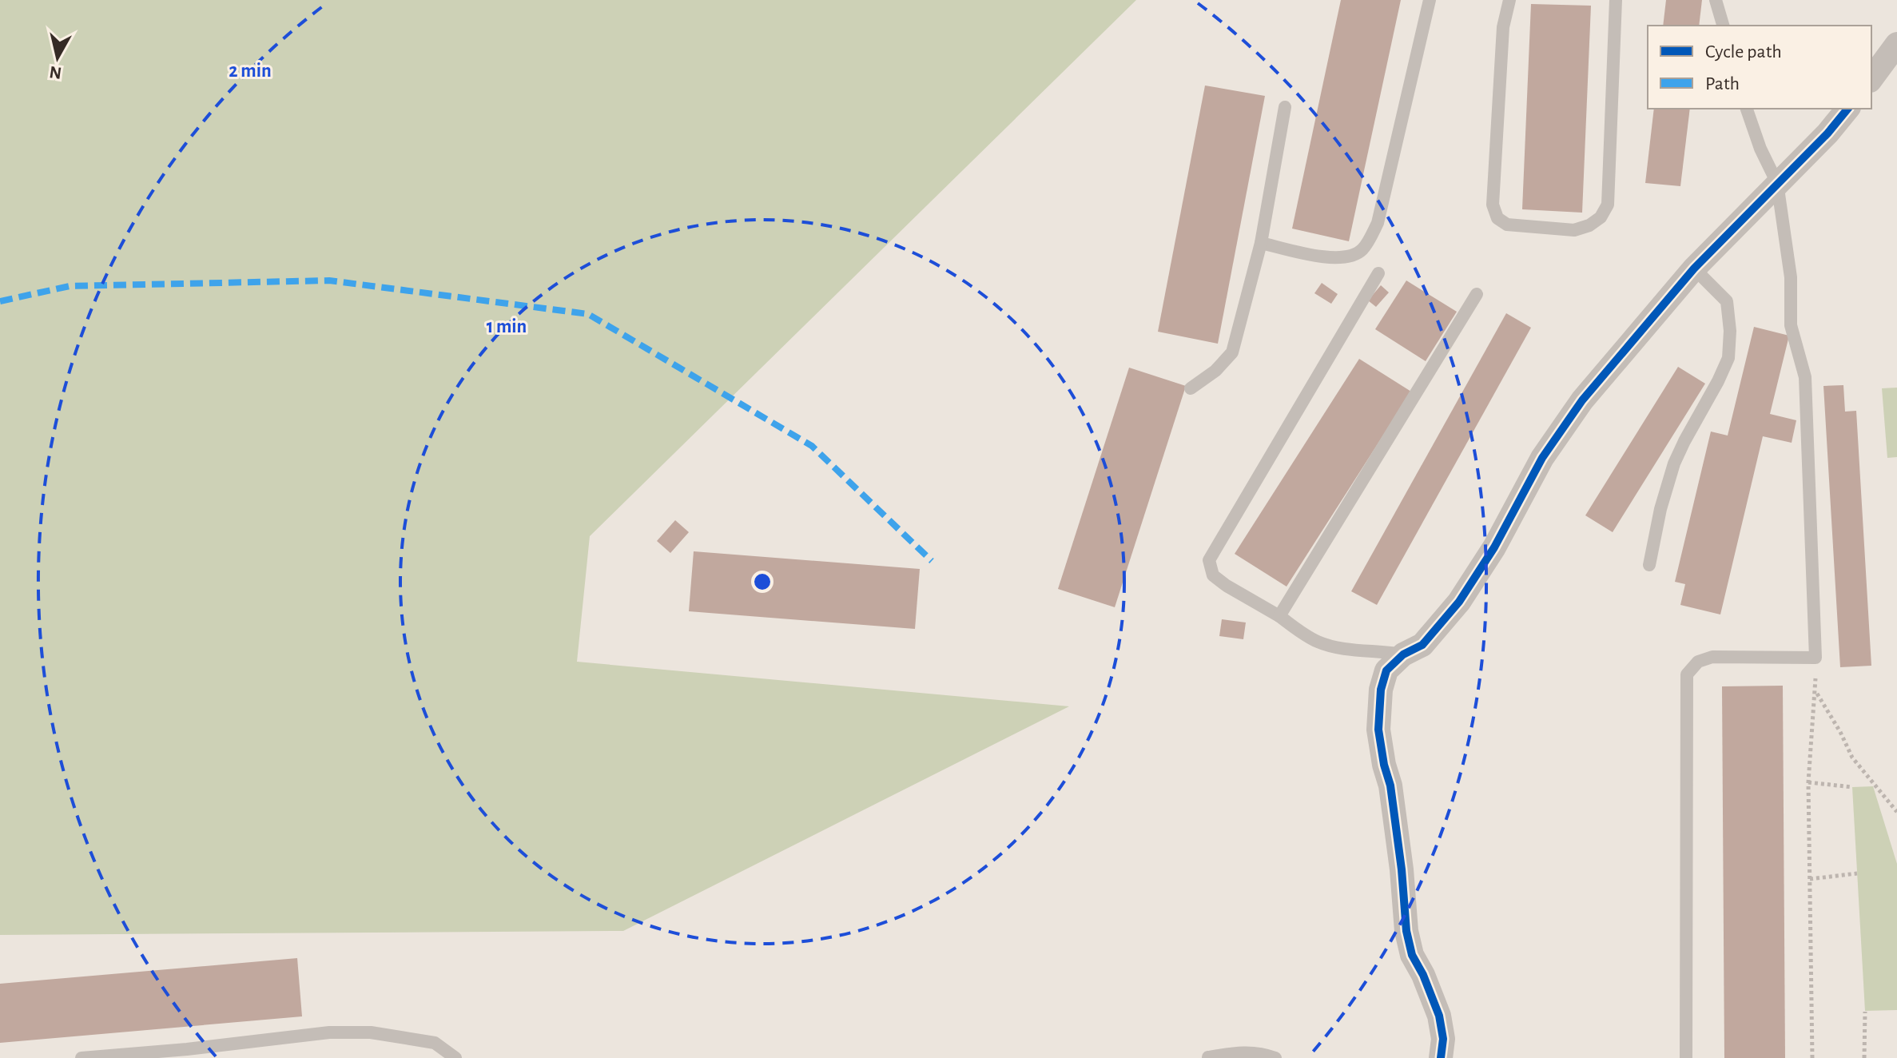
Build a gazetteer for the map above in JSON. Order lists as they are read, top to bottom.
{
  "legend": ["Cycle path", "Path"],
  "north": "bottom",
  "rings": ["2 min", "1 min"]
}
